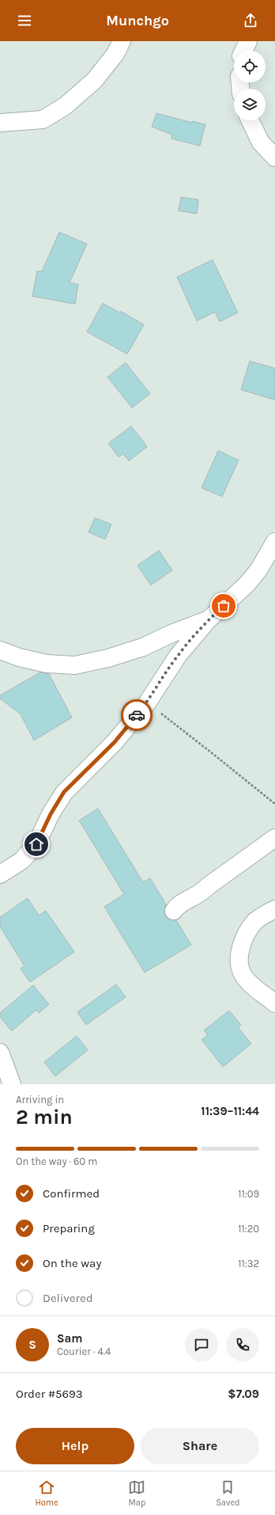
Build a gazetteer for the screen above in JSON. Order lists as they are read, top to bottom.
{
  "page": {
    "header": "Munchgo",
    "heading": ["2 min", "Arriving in", "11:39–11:44"],
    "panel": [
      "Sam",
      "Courier · 4.4",
      "Order #5693",
      "$7.09"
    ],
    "bar": "On the way · 60 m",
    "list": [
      ["Confirmed", "11:09"],
      ["Preparing", "11:20"],
      ["On the way", "11:32"],
      "Delivered"
    ],
    "round": "S",
    "buttons": ["Help", "Share"],
    "tabs": ["Home", "Map", "Saved"]
  }
}
